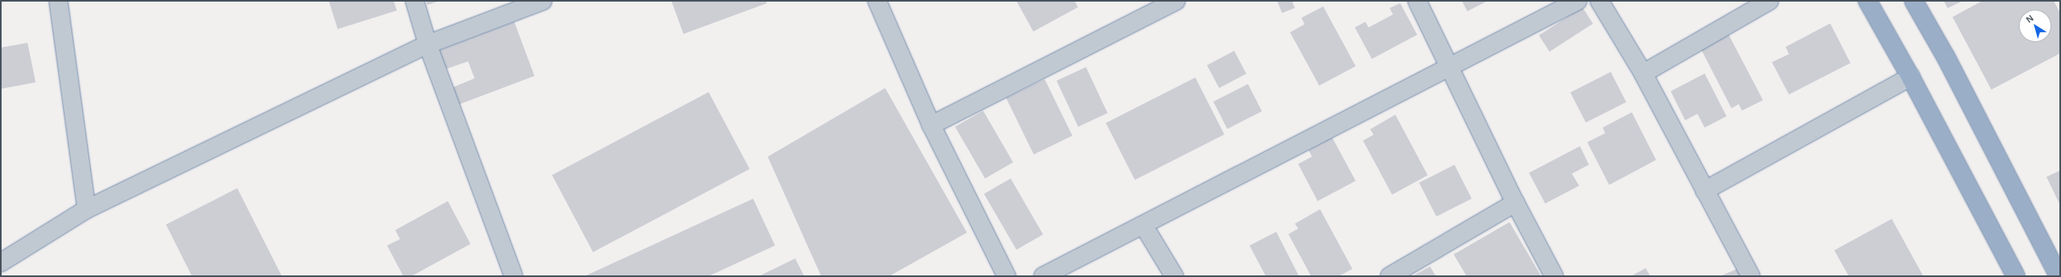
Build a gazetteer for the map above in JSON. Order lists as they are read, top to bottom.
{
  "north": "top left"
}
